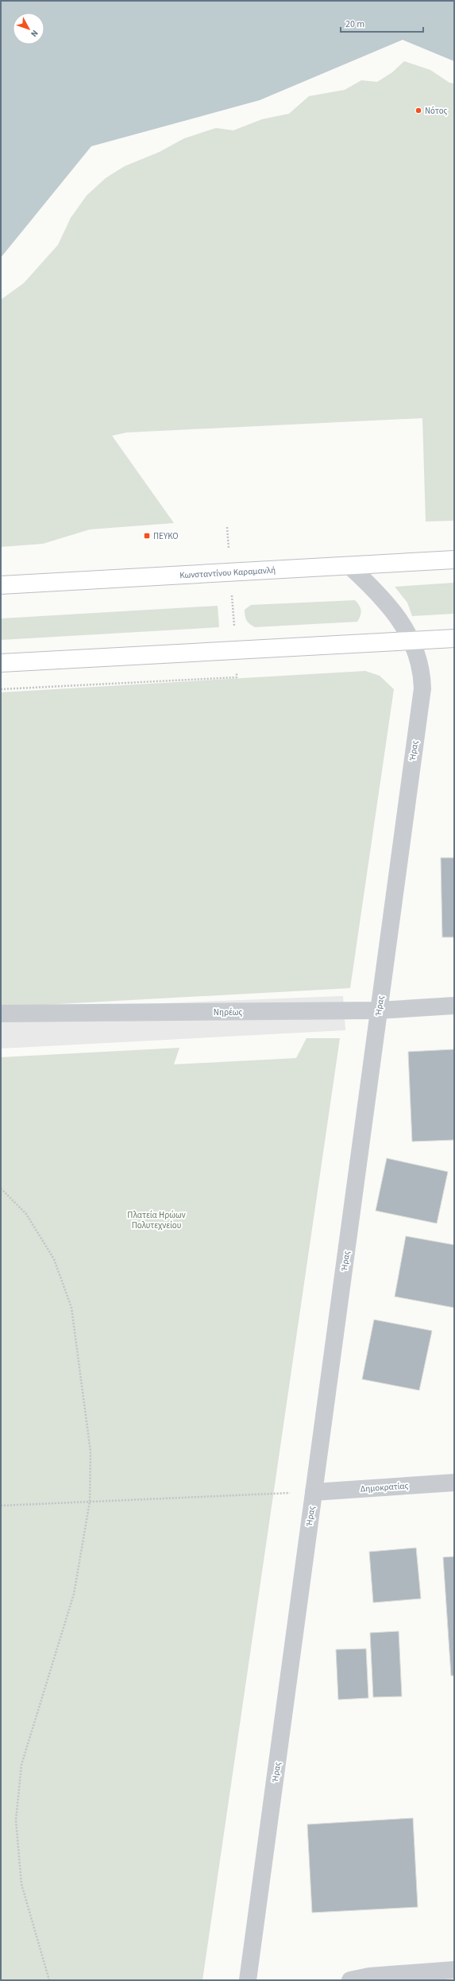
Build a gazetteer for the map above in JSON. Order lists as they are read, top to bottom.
{
  "streets": {
    "highway": ["Κωνσταντίνου Καραμανλή"],
    "street": ["Ήρας", "Νηρέως", "Δημοκρατίας"]
  },
  "crossings": [
    ["Κωνσταντίνου Καραμανλή", "Ήρας"],
    ["Ήρας", "Νηρέως"],
    ["Ήρας", "Δημοκρατίας"]
  ],
  "parks": ["Πλατεία Ηρώων Πολυτεχνείου"],
  "places": {
    "other": ["Νότος"],
    "transit": ["ΠΕΥΚΟ"]
  },
  "scale_bar": "20 m",
  "north": "bottom right"
}
